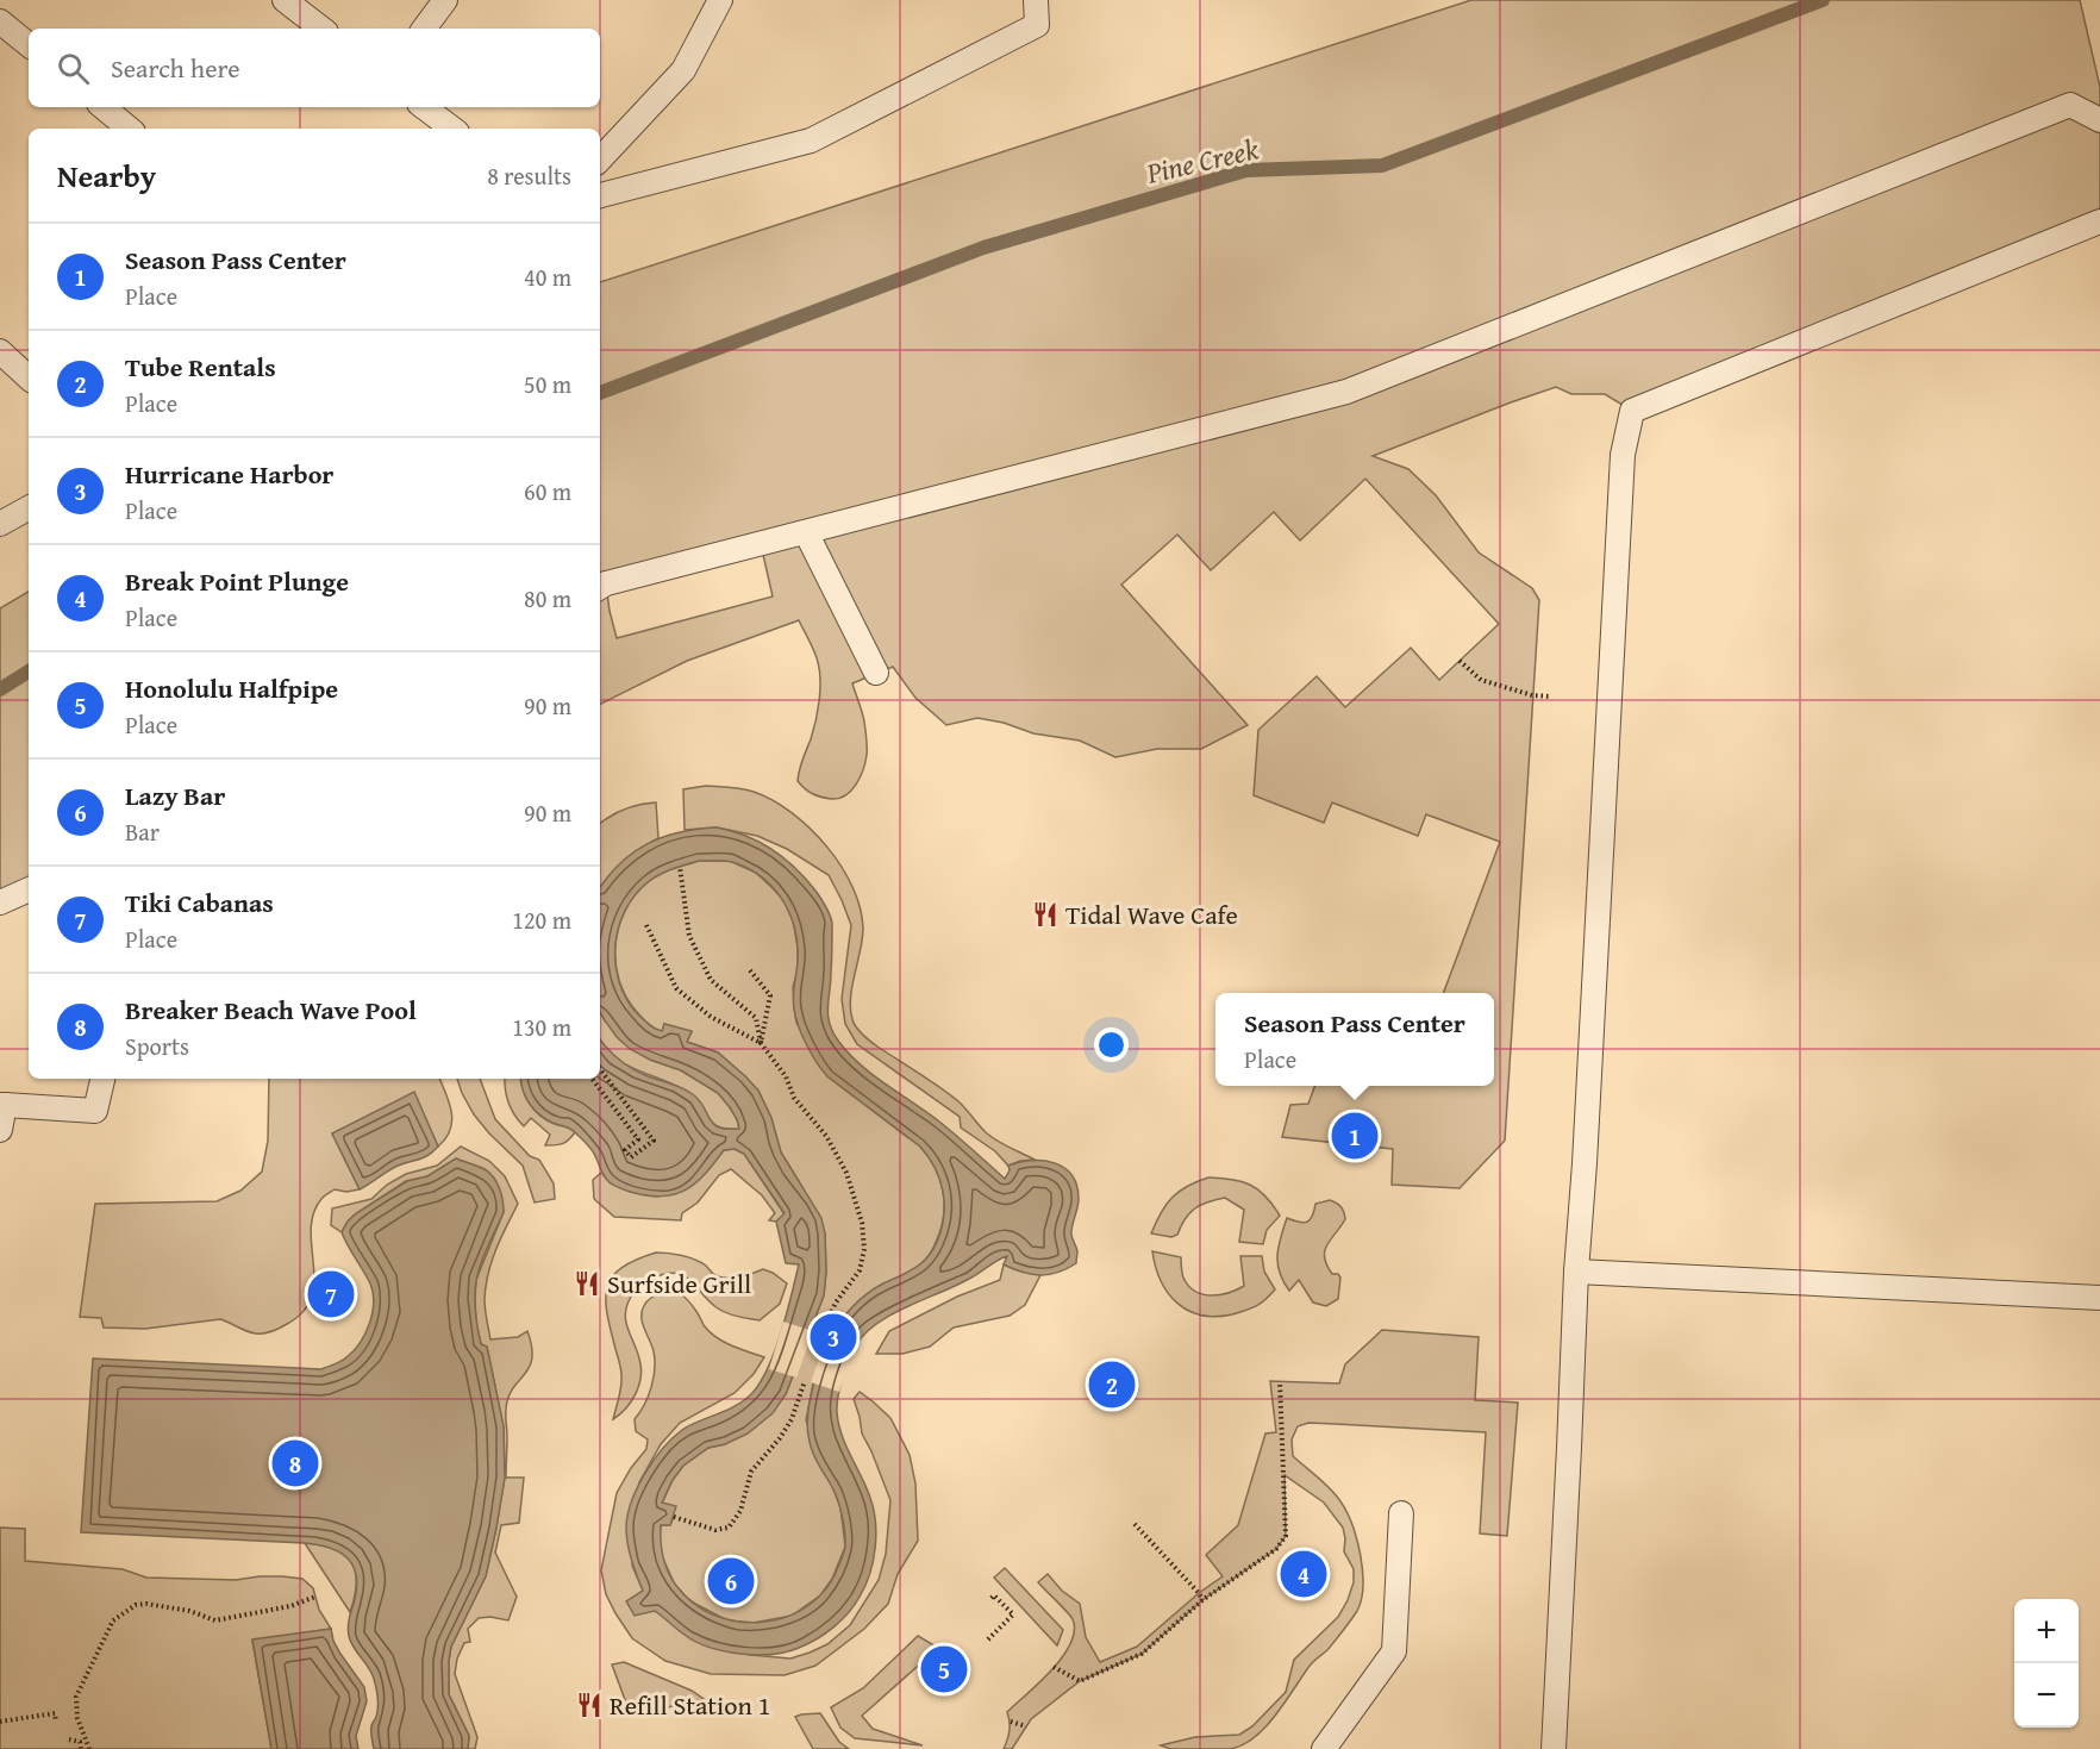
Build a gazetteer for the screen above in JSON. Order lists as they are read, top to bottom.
{
  "water": ["Pine Creek"],
  "places": {
    "restaurant": ["Tidal Wave Cafe", "Surfside Grill", "Refill Station 1"]
  },
  "page": {
    "search": "Search here",
    "heading": ["Nearby", "8 results"],
    "list": [
      {
        "mark": "1",
        "name": "Season Pass Center",
        "note": "Place",
        "value": "40 m"
      },
      {
        "mark": "2",
        "name": "Tube Rentals",
        "note": "Place",
        "value": "50 m"
      },
      {
        "mark": "3",
        "name": "Hurricane Harbor",
        "note": "Place",
        "value": "60 m"
      },
      {
        "mark": "4",
        "name": "Break Point Plunge",
        "note": "Place",
        "value": "80 m"
      },
      {
        "mark": "5",
        "name": "Honolulu Halfpipe",
        "note": "Place",
        "value": "90 m"
      },
      {
        "mark": "6",
        "name": "Lazy Bar",
        "note": "Bar",
        "value": "90 m"
      },
      {
        "mark": "7",
        "name": "Tiki Cabanas",
        "note": "Place",
        "value": "120 m"
      },
      {
        "mark": "8",
        "name": "Breaker Beach Wave Pool",
        "note": "Sports",
        "value": "130 m"
      }
    ],
    "popup": ["Season Pass Center", "Place"],
    "pins": [
      "1",
      "7",
      "3",
      "2",
      "8",
      "4",
      "6",
      "5"
    ],
    "map_buttons": ["+", "−"]
  }
}
